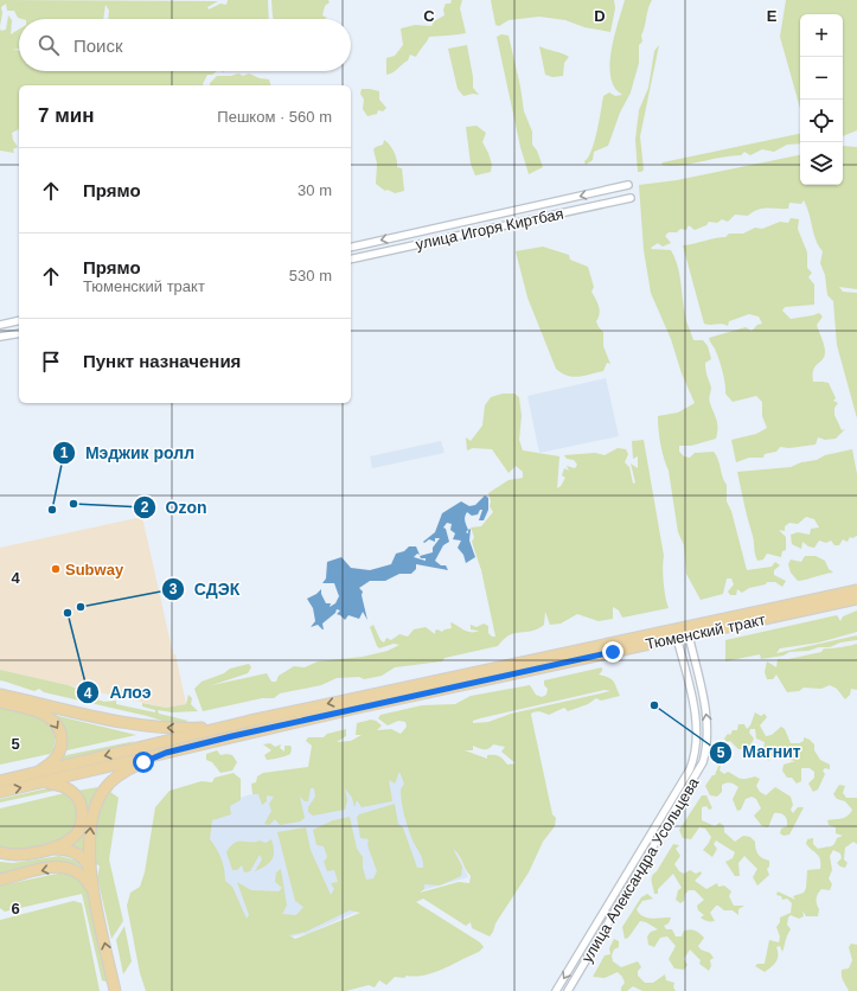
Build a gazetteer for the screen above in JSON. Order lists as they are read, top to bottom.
{
  "streets": {
    "main road": ["Тюменский тракт"],
    "street": ["улица Игоря Киртбая", "улица Александра Усольцева"]
  },
  "crossings": [
    ["Тюменский тракт", "улица Александра Усольцева"]
  ],
  "places": [
    "Ozon",
    "Мэджик ролл",
    "Subway",
    "СДЭК",
    "Алоэ",
    "Магнит"
  ],
  "page": {
    "map_buttons": ["+", "−"],
    "search": "Поиск",
    "heading": ["7 мин", "Пешком · 560 m"],
    "list": [
      ["Прямо", "30 m"],
      ["Прямо", "Тюменский тракт", "530 m"],
      "Пункт назначения"
    ]
  },
  "grid": {
    "columns": ["C", "D", "E"],
    "rows": ["4", "5", "6"]
  }
}
